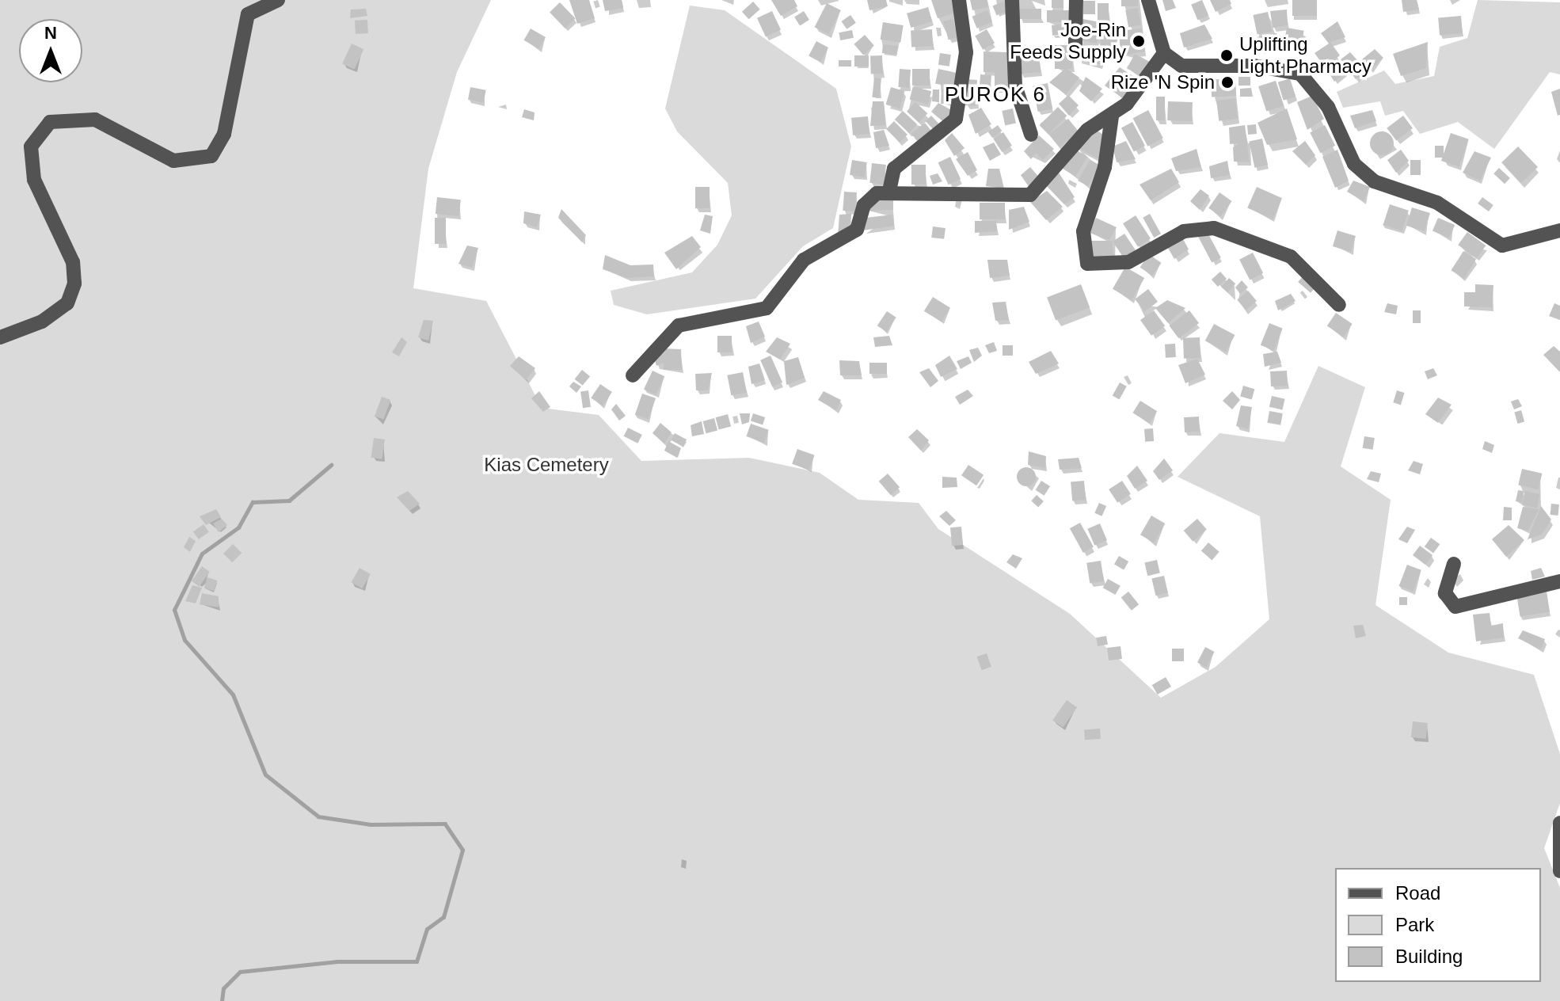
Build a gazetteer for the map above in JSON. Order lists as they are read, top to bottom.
{
  "districts": ["PUROK 6"],
  "parks": ["Kias Cemetery"],
  "places": ["Joe-Rin Feeds Supply", "Uplifting Light Pharmacy", "Rize 'N Spin"],
  "legend": ["Road", "Park", "Building"],
  "north": "top"
}
